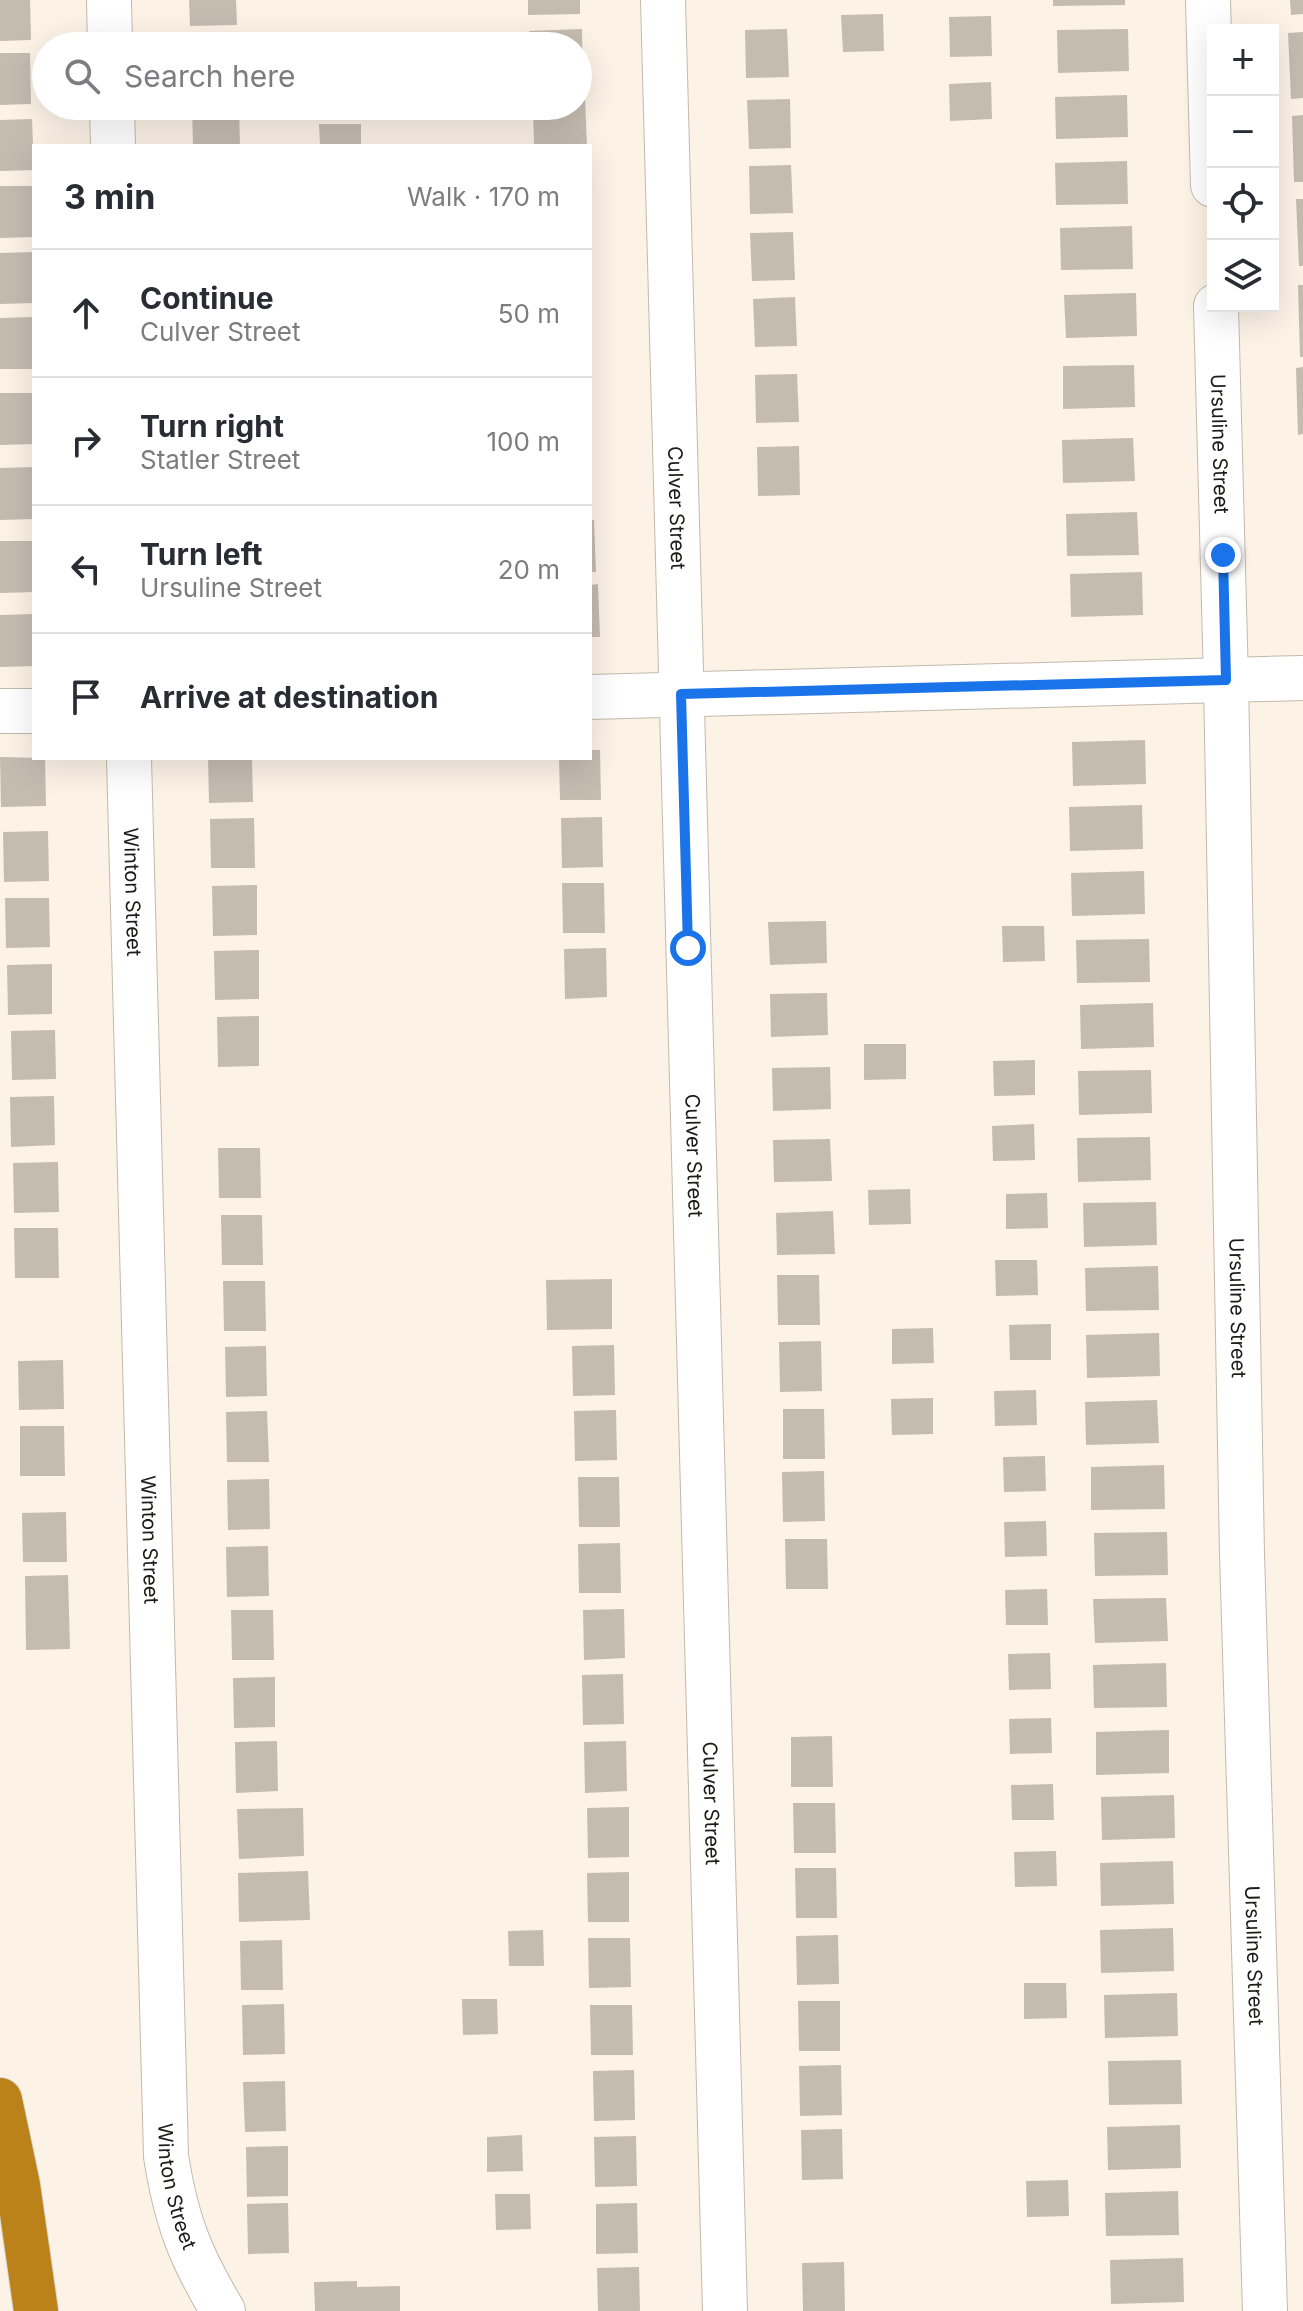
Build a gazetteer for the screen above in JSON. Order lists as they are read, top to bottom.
{
  "streets": {
    "street": ["Ursuline Street", "Culver Street", "Winton Street"]
  },
  "page": {
    "map_buttons": ["+", "−"],
    "search": "Search here",
    "heading": ["3 min", "Walk · 170 m"],
    "list": [
      ["Continue", "Culver Street", "50 m"],
      ["Turn right", "Statler Street", "100 m"],
      ["Turn left", "Ursuline Street", "20 m"],
      "Arrive at destination"
    ]
  }
}
